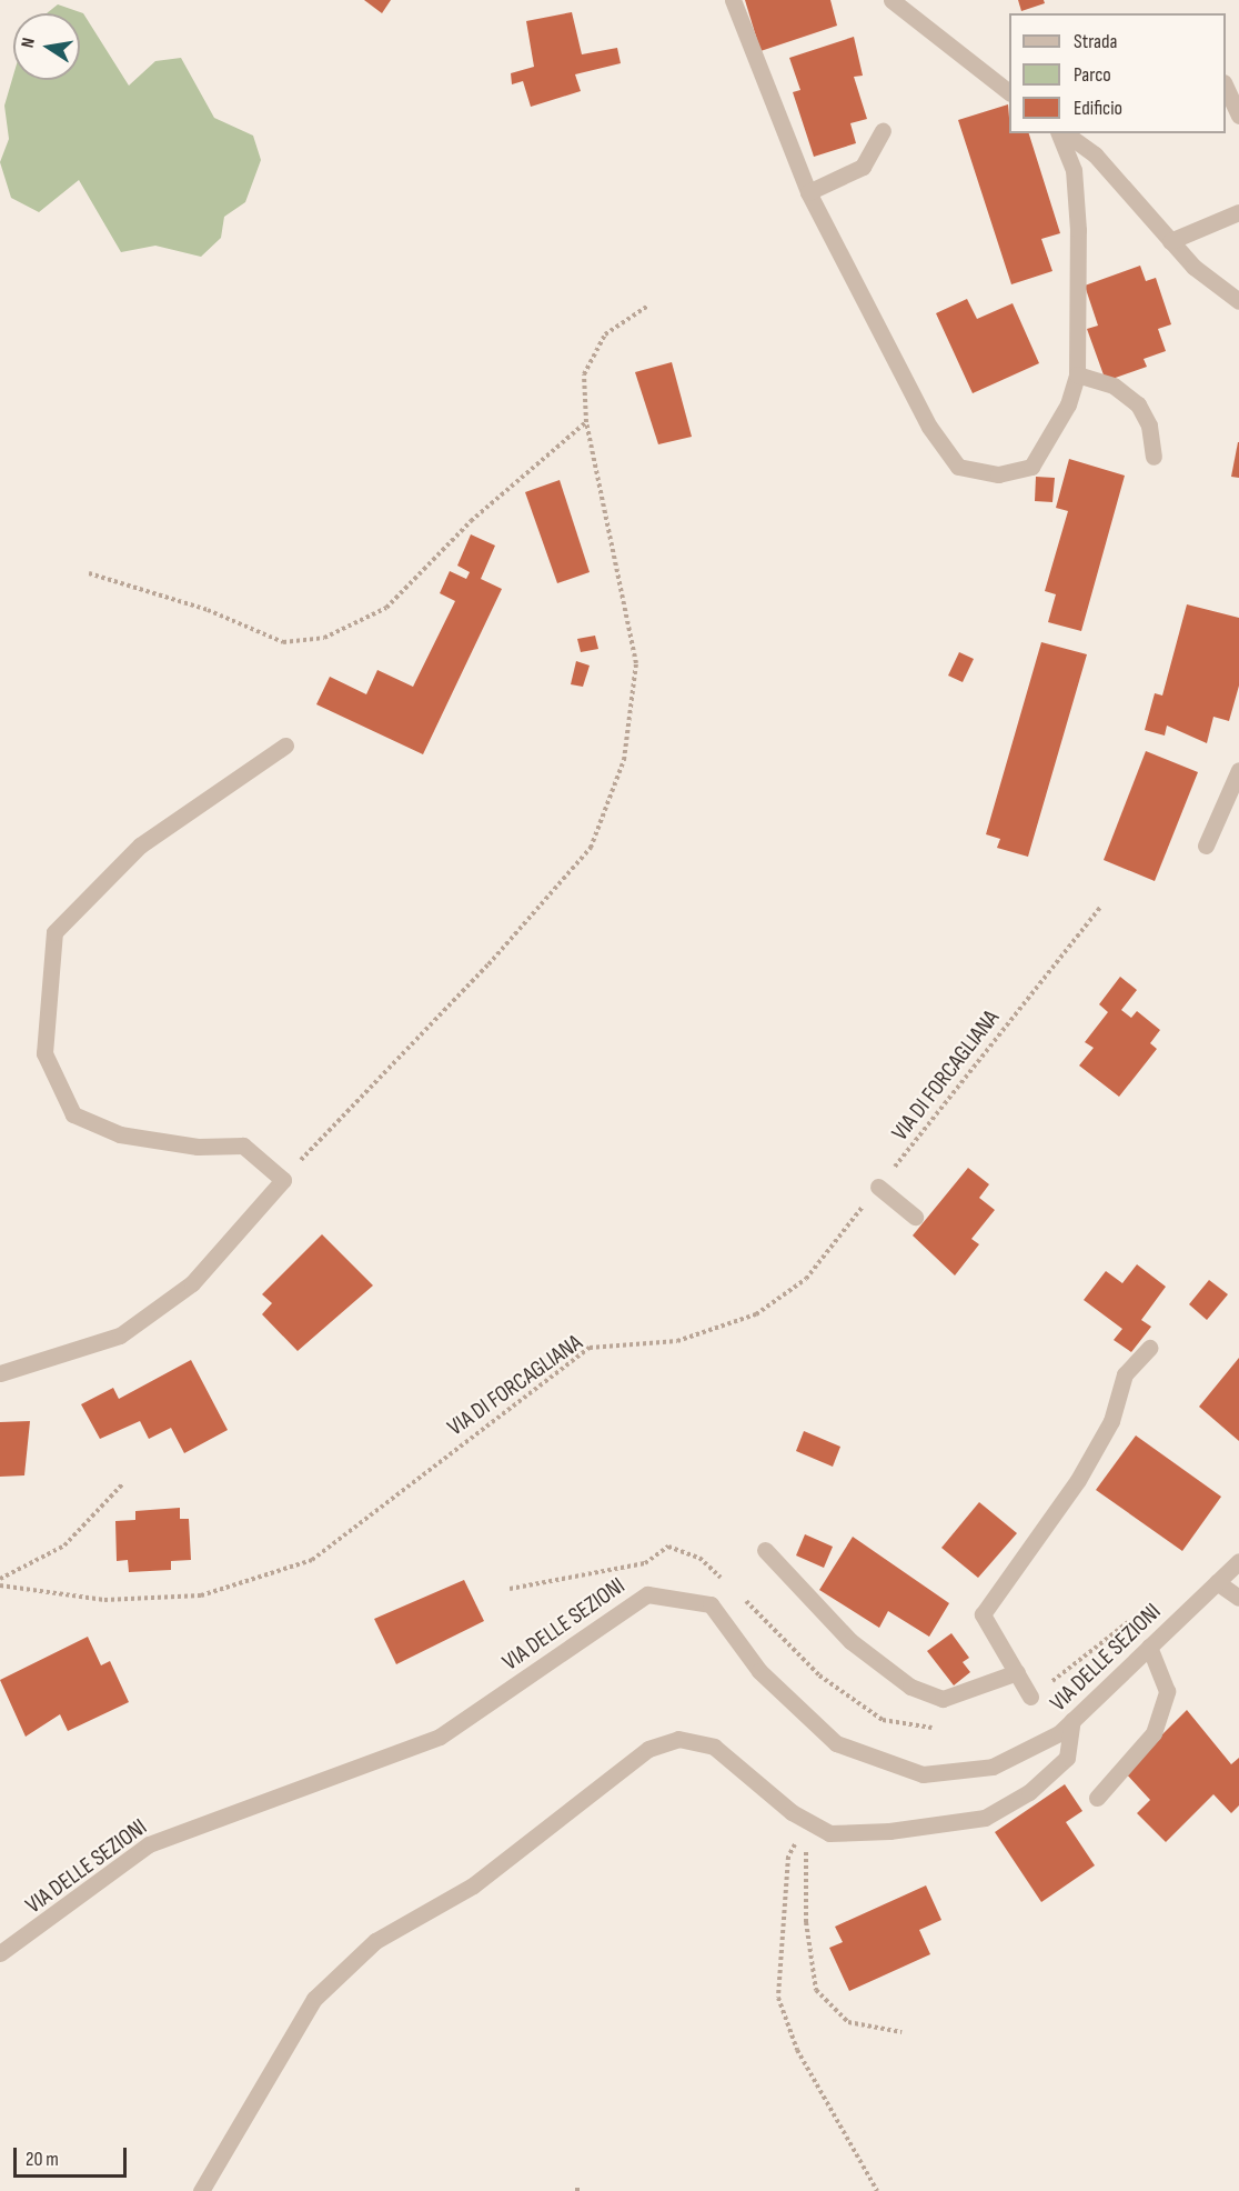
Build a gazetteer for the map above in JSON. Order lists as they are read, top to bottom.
{
  "streets": {
    "street": ["VIA DELLE SEZIONI"],
    "path": ["VIA DI FORCAGLIANA"]
  },
  "legend": ["Strada", "Parco", "Edificio"],
  "scale_bar": "20 m",
  "north": "left"
}
